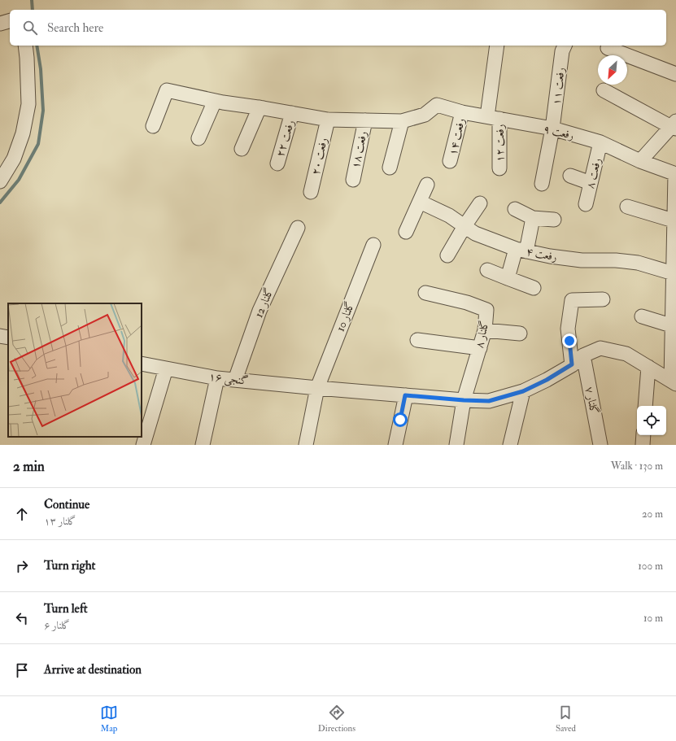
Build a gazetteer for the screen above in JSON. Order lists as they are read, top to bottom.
{
  "streets": {
    "street": [
      "رفعت ۱۱",
      "رفعت ۹",
      "رفعت ۱۴",
      "رفعت ۲۲",
      "رفعت ۱۲",
      "رفعت ۱۸",
      "رفعت ۲۰",
      "رفعت ۸",
      "رفعت ۴",
      "گلنار 12",
      "گلنار 10",
      "گلنار ۸",
      "گنجی ۱۶",
      "گلنار ۷"
    ]
  },
  "crossings": [
    ["رفعت ۱۱", "رفعت ۹"],
    ["رفعت ۹", "رفعت ۱۴"],
    ["رفعت ۹", "رفعت ۱۲"],
    ["رفعت ۹", "رفعت ۸"],
    ["گلنار 12", "گنجی ۱۶"],
    ["گلنار 10", "گنجی ۱۶"],
    ["گلنار ۸", "گنجی ۱۶"],
    ["گنجی ۱۶", "گلنار ۷"]
  ],
  "north": "bottom left",
  "page": {
    "search": "Search here",
    "heading": ["2 min", "Walk · 130 m"],
    "list": [
      ["Continue", "گلنار ۱۳", "20 m"],
      ["Turn right", "100 m"],
      ["Turn left", "گلنار ۶", "10 m"],
      "Arrive at destination"
    ],
    "nav": ["Map", "Directions", "Saved"]
  }
}
